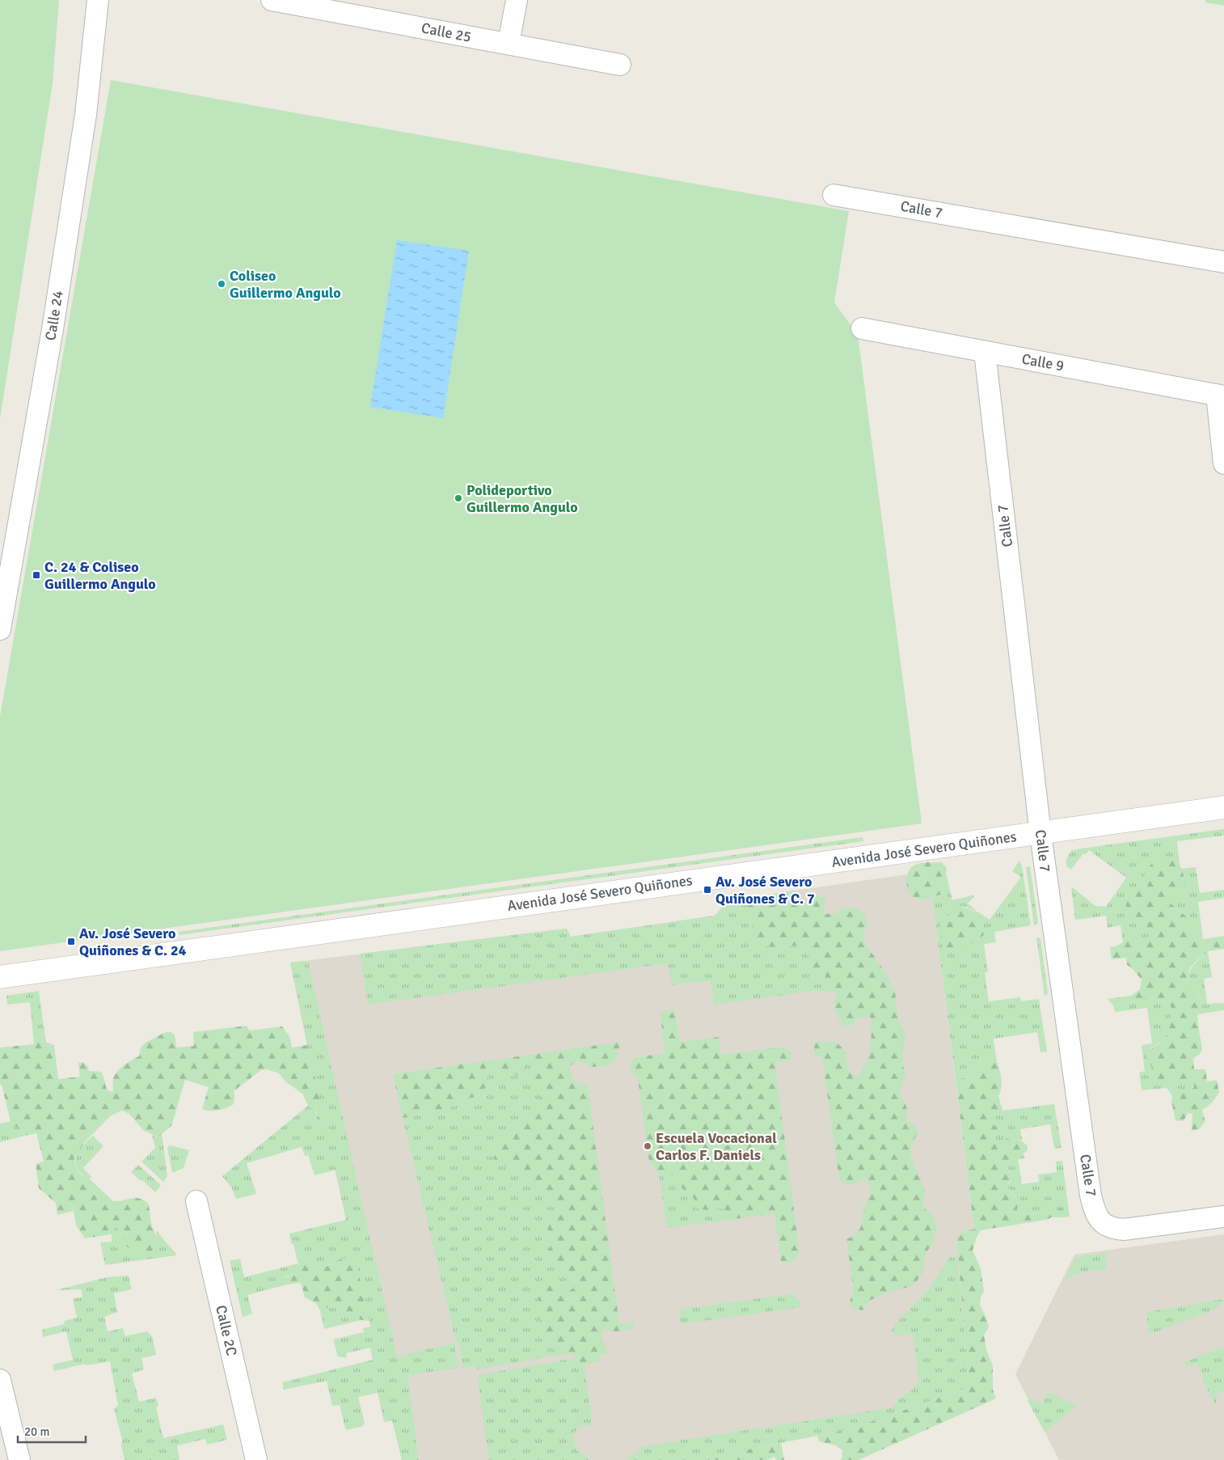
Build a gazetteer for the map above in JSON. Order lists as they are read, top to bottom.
{
  "streets": {
    "street": [
      "Calle 25",
      "Calle 7",
      "Calle 24",
      "Calle 9",
      "Avenida José Severo Quiñones",
      "Calle 2C"
    ]
  },
  "crossings": [
    ["Calle 7", "Calle 9"],
    ["Calle 7", "Avenida José Severo Quiñones"]
  ],
  "places": {
    "other": ["Coliseo Guillermo Angulo", "Polideportivo Guillermo Angulo", "Escuela Vocacional Carlos F. Daniels"],
    "transit": ["C. 24 & Coliseo Guillermo Angulo", "Av. José Severo Quiñones & C. 7", "Av. José Severo Quiñones & C. 24"]
  },
  "scale_bar": "20 m"
}
